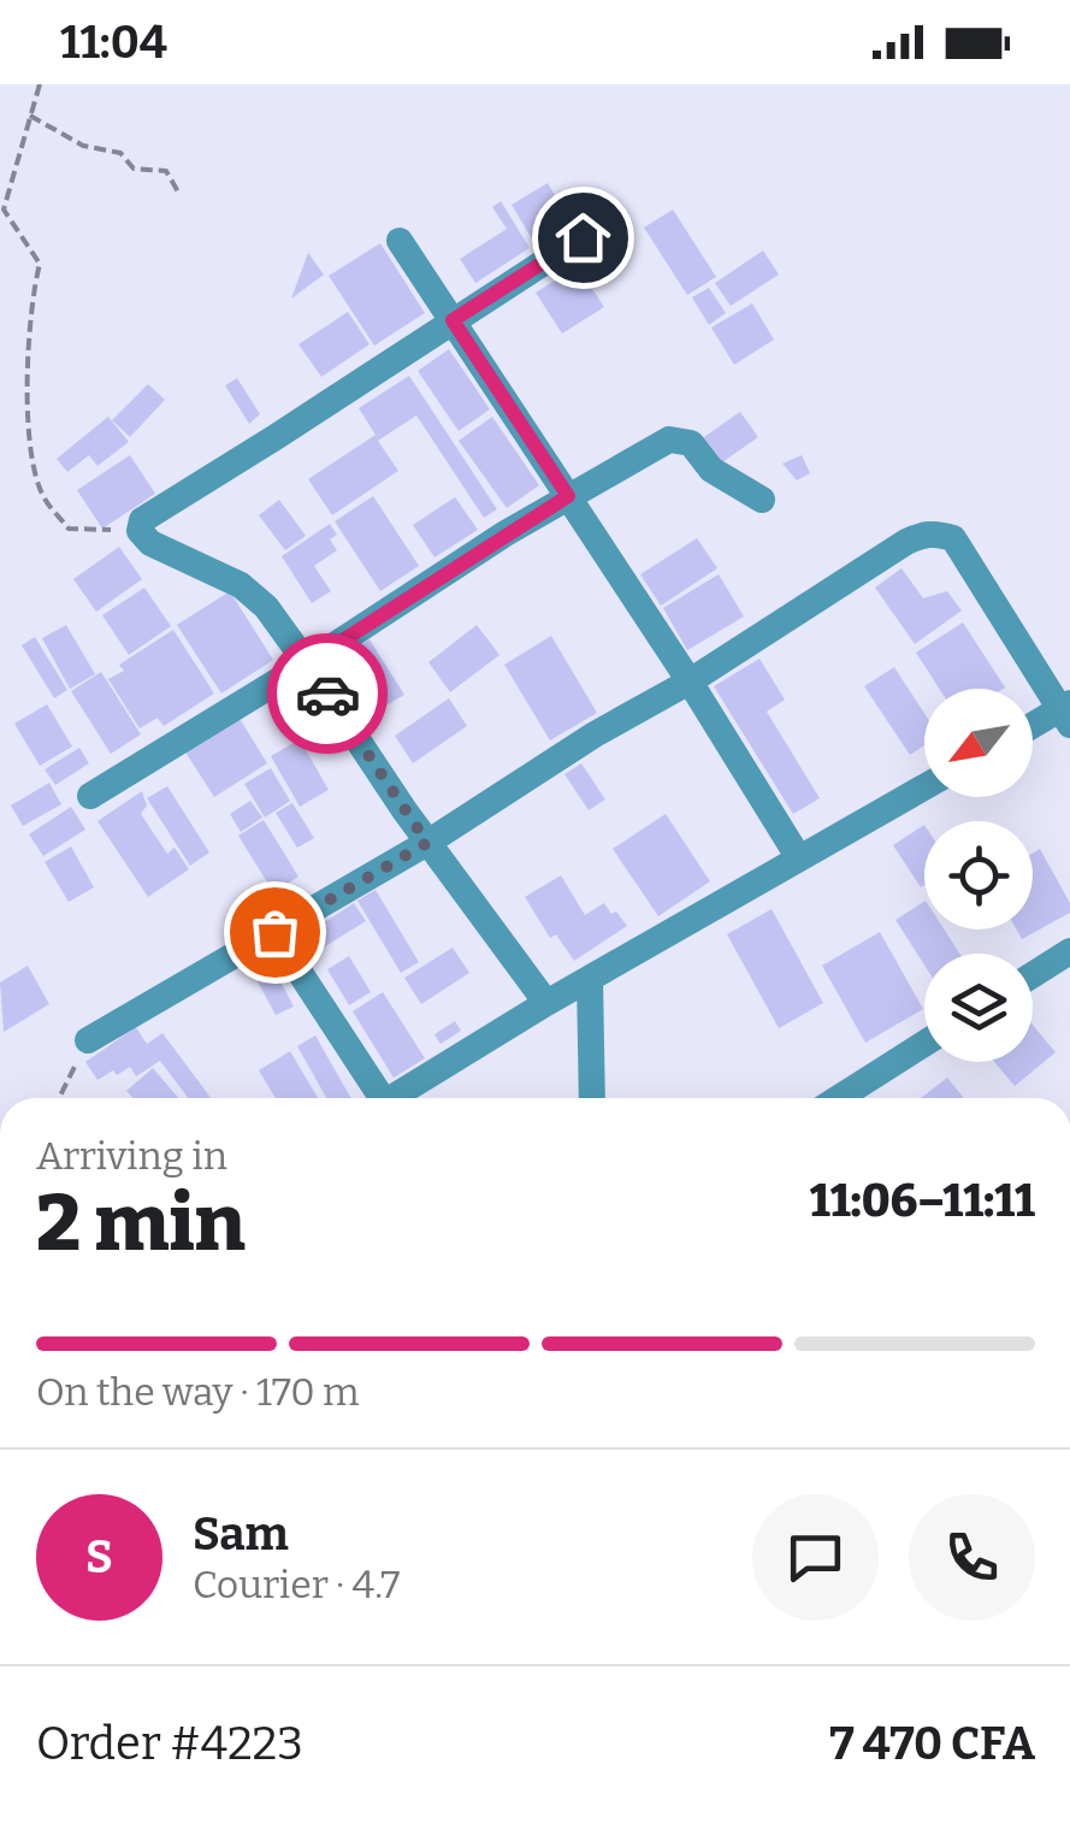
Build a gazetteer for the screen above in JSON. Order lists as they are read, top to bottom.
{
  "north": "bottom left",
  "page": {
    "status": "11:04",
    "heading": ["2 min", "Arriving in", "11:06–11:11"],
    "panel": [
      "Sam",
      "Courier · 4.7",
      "Order #4223",
      "7 470 CFA"
    ],
    "bar": "On the way · 170 m",
    "round": "S"
  }
}
